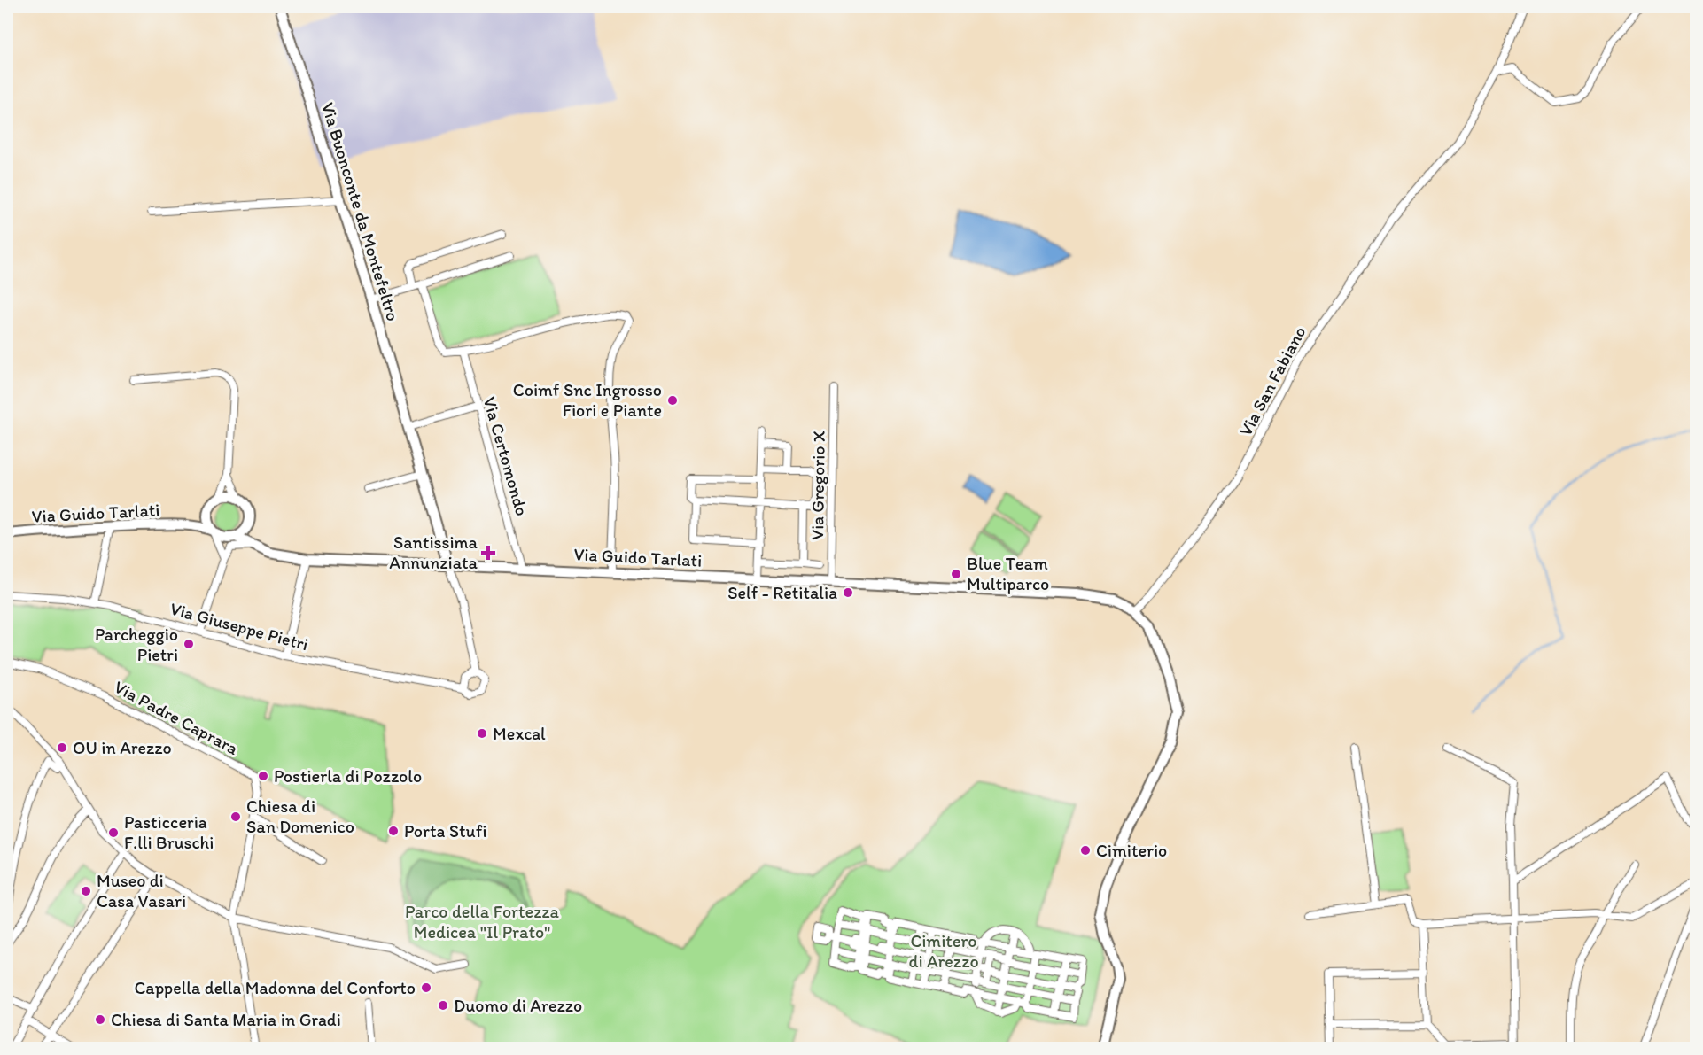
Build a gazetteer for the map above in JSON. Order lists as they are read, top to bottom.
{
  "streets": {
    "main road": ["Via Buonconte da Montefeltro", "Via Guido Tarlati"],
    "street": [
      "Via San Fabiano",
      "Via Certomondo",
      "Via Gregorio X",
      "Via Giuseppe Pietri",
      "Via Padre Caprara"
    ]
  },
  "crossings": [
    ["Via Buonconte da Montefeltro", "Via Guido Tarlati"],
    ["Via Certomondo", "Via Guido Tarlati"],
    ["Via Gregorio X", "Via Guido Tarlati"]
  ],
  "parks": ["Parco della Fortezza Medicea \"Il Prato\"", "Cimitero di Arezzo"],
  "places": {
    "other": [
      "Coimf Snc Ingrosso Fiori e Piante",
      "Blue Team Multiparco",
      "Self - Retitalia",
      "Parcheggio Pietri",
      "Mexcal",
      "OU in Arezzo",
      "Postierla di Pozzolo",
      "Chiesa di San Domenico",
      "Porta Stufi",
      "Pasticceria F.lli Bruschi",
      "Cimiterio",
      "Museo di Casa Vasari",
      "Cappella della Madonna del Conforto",
      "Duomo di Arezzo",
      "Chiesa di Santa Maria in Gradi"
    ],
    "health": ["Santissima Annunziata"]
  }
}
